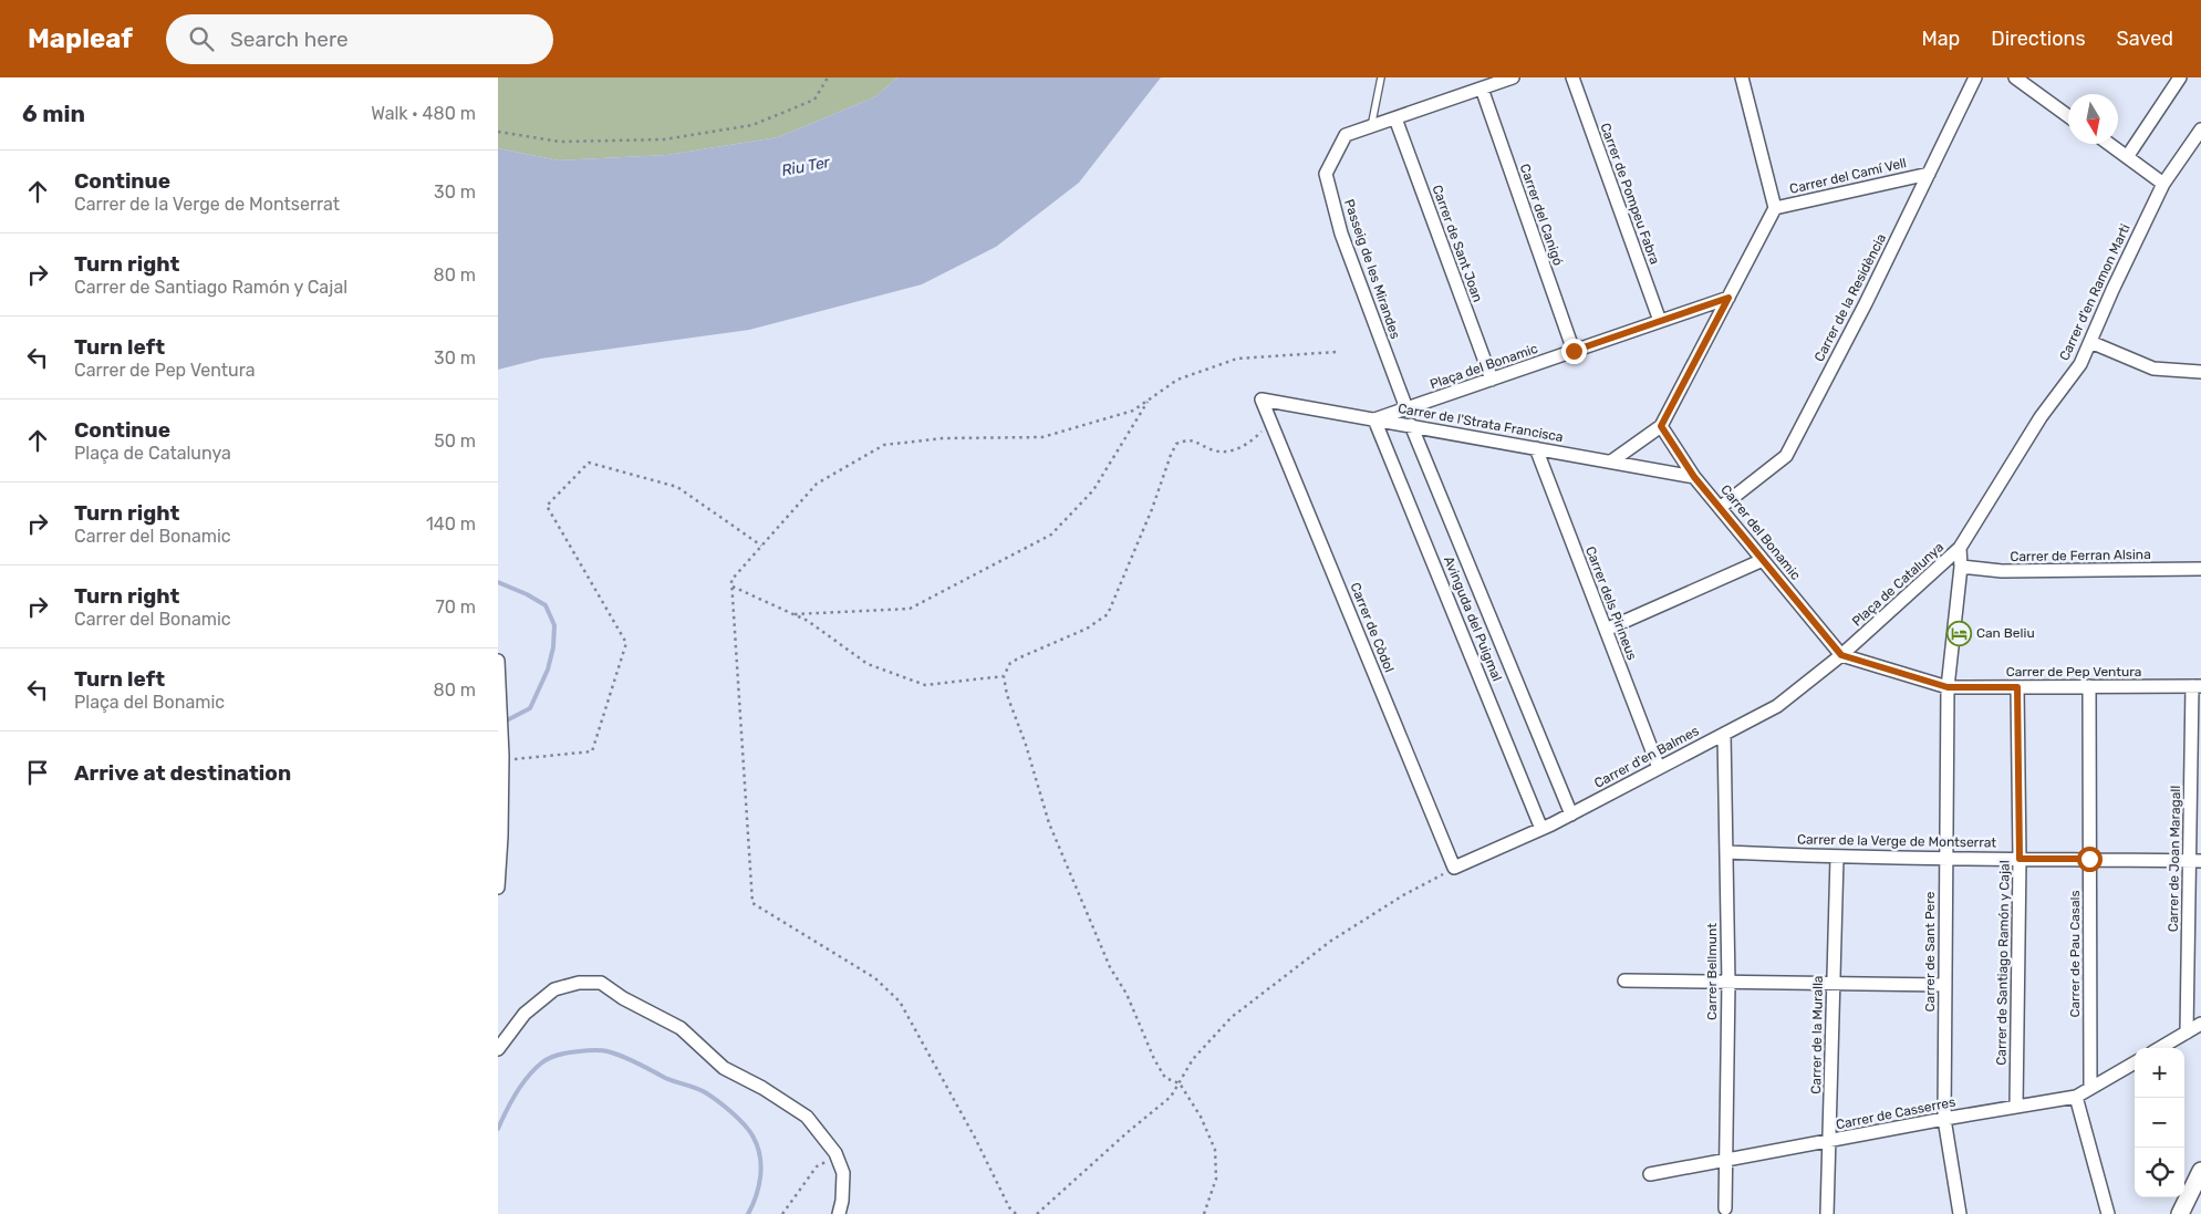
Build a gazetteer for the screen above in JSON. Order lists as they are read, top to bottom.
{
  "streets": {
    "street": [
      "Carrer del Camí Vell",
      "Carrer de Pompeu Fabra",
      "Carrer del Canigó",
      "Carrer de Sant Joan",
      "Passeig de les Mirandes",
      "Carrer d'en Ramon Marti",
      "Carrer de la Residència",
      "Plaça del Bonamic",
      "Carrer de l'Strata Francisca",
      "Carrer del Bonamic",
      "Carrer de Ferran Alsina",
      "Plaça de Catalunya",
      "Carrer dels Pirineus",
      "Avinguda del Puigmal",
      "Carrer de Còdol",
      "Carrer de Pep Ventura",
      "Carrer d'en Balmes",
      "Carrer de la Verge de Montserrat",
      "Carrer de Joan Maragall",
      "Carrer de Sant Pere",
      "Carrer de Pau Casals",
      "Carrer de Santiago Ramón y Cajal",
      "Carrer Bellmunt",
      "Carrer de la Muralla",
      "Carrer de Casserres"
    ]
  },
  "crossings": [
    ["Carrer del Camí Vell", "Carrer de la Residència"],
    ["Carrer de Pompeu Fabra", "Plaça del Bonamic"],
    ["Carrer del Canigó", "Passeig de les Mirandes"],
    ["Carrer del Canigó", "Plaça del Bonamic"],
    ["Carrer de Sant Joan", "Passeig de les Mirandes"],
    ["Carrer de Sant Joan", "Plaça del Bonamic"],
    ["Passeig de les Mirandes", "Plaça del Bonamic"],
    ["Carrer d'en Ramon Marti", "Plaça de Catalunya"],
    ["Carrer de la Residència", "Carrer del Bonamic"],
    ["Plaça del Bonamic", "Carrer de l'Strata Francisca"],
    ["Plaça del Bonamic", "Avinguda del Puigmal"],
    ["Carrer de l'Strata Francisca", "Carrer del Bonamic"],
    ["Carrer de l'Strata Francisca", "Carrer dels Pirineus"],
    ["Carrer de l'Strata Francisca", "Avinguda del Puigmal"],
    ["Carrer de l'Strata Francisca", "Carrer de Còdol"],
    ["Carrer del Bonamic", "Plaça de Catalunya"],
    ["Carrer del Bonamic", "Carrer d'en Balmes"],
    ["Carrer de Ferran Alsina", "Plaça de Catalunya"],
    ["Plaça de Catalunya", "Carrer de Pep Ventura"],
    ["Plaça de Catalunya", "Carrer d'en Balmes"],
    ["Plaça de Catalunya", "Carrer de Sant Pere"],
    ["Carrer dels Pirineus", "Carrer d'en Balmes"],
    ["Avinguda del Puigmal", "Carrer d'en Balmes"],
    ["Carrer de Còdol", "Carrer d'en Balmes"],
    ["Carrer de Pep Ventura", "Carrer de Joan Maragall"],
    ["Carrer de Pep Ventura", "Carrer de Sant Pere"],
    ["Carrer de Pep Ventura", "Carrer de Pau Casals"],
    ["Carrer de Pep Ventura", "Carrer de Santiago Ramón y Cajal"],
    ["Carrer d'en Balmes", "Carrer Bellmunt"],
    ["Carrer de la Verge de Montserrat", "Carrer de Joan Maragall"],
    ["Carrer de la Verge de Montserrat", "Carrer de Sant Pere"],
    ["Carrer de la Verge de Montserrat", "Carrer de Pau Casals"],
    ["Carrer de la Verge de Montserrat", "Carrer de Santiago Ramón y Cajal"],
    ["Carrer de la Verge de Montserrat", "Carrer Bellmunt"],
    ["Carrer de la Verge de Montserrat", "Carrer de la Muralla"],
    ["Carrer de Sant Pere", "Carrer de Casserres"],
    ["Carrer de Pau Casals", "Carrer de Casserres"],
    ["Carrer de Santiago Ramón y Cajal", "Carrer de Casserres"],
    ["Carrer Bellmunt", "Carrer de Casserres"],
    ["Carrer de la Muralla", "Carrer de Casserres"]
  ],
  "water": ["Riu Ter"],
  "places": {
    "hotel": ["Can Beliu"]
  },
  "north": "bottom",
  "page": {
    "header": "Mapleaf",
    "search": "Search here",
    "nav": ["Map", "Directions", "Saved"],
    "heading": ["6 min", "Walk · 480 m"],
    "list": [
      ["Continue", "Carrer de la Verge de Montserrat", "30 m"],
      ["Turn right", "Carrer de Santiago Ramón y Cajal", "80 m"],
      ["Turn left", "Carrer de Pep Ventura", "30 m"],
      ["Continue", "Plaça de Catalunya", "50 m"],
      ["Turn right", "Carrer del Bonamic", "140 m"],
      ["Turn right", "Carrer del Bonamic", "70 m"],
      ["Turn left", "Plaça del Bonamic", "80 m"],
      "Arrive at destination"
    ],
    "map_buttons": ["+", "−"]
  }
}
